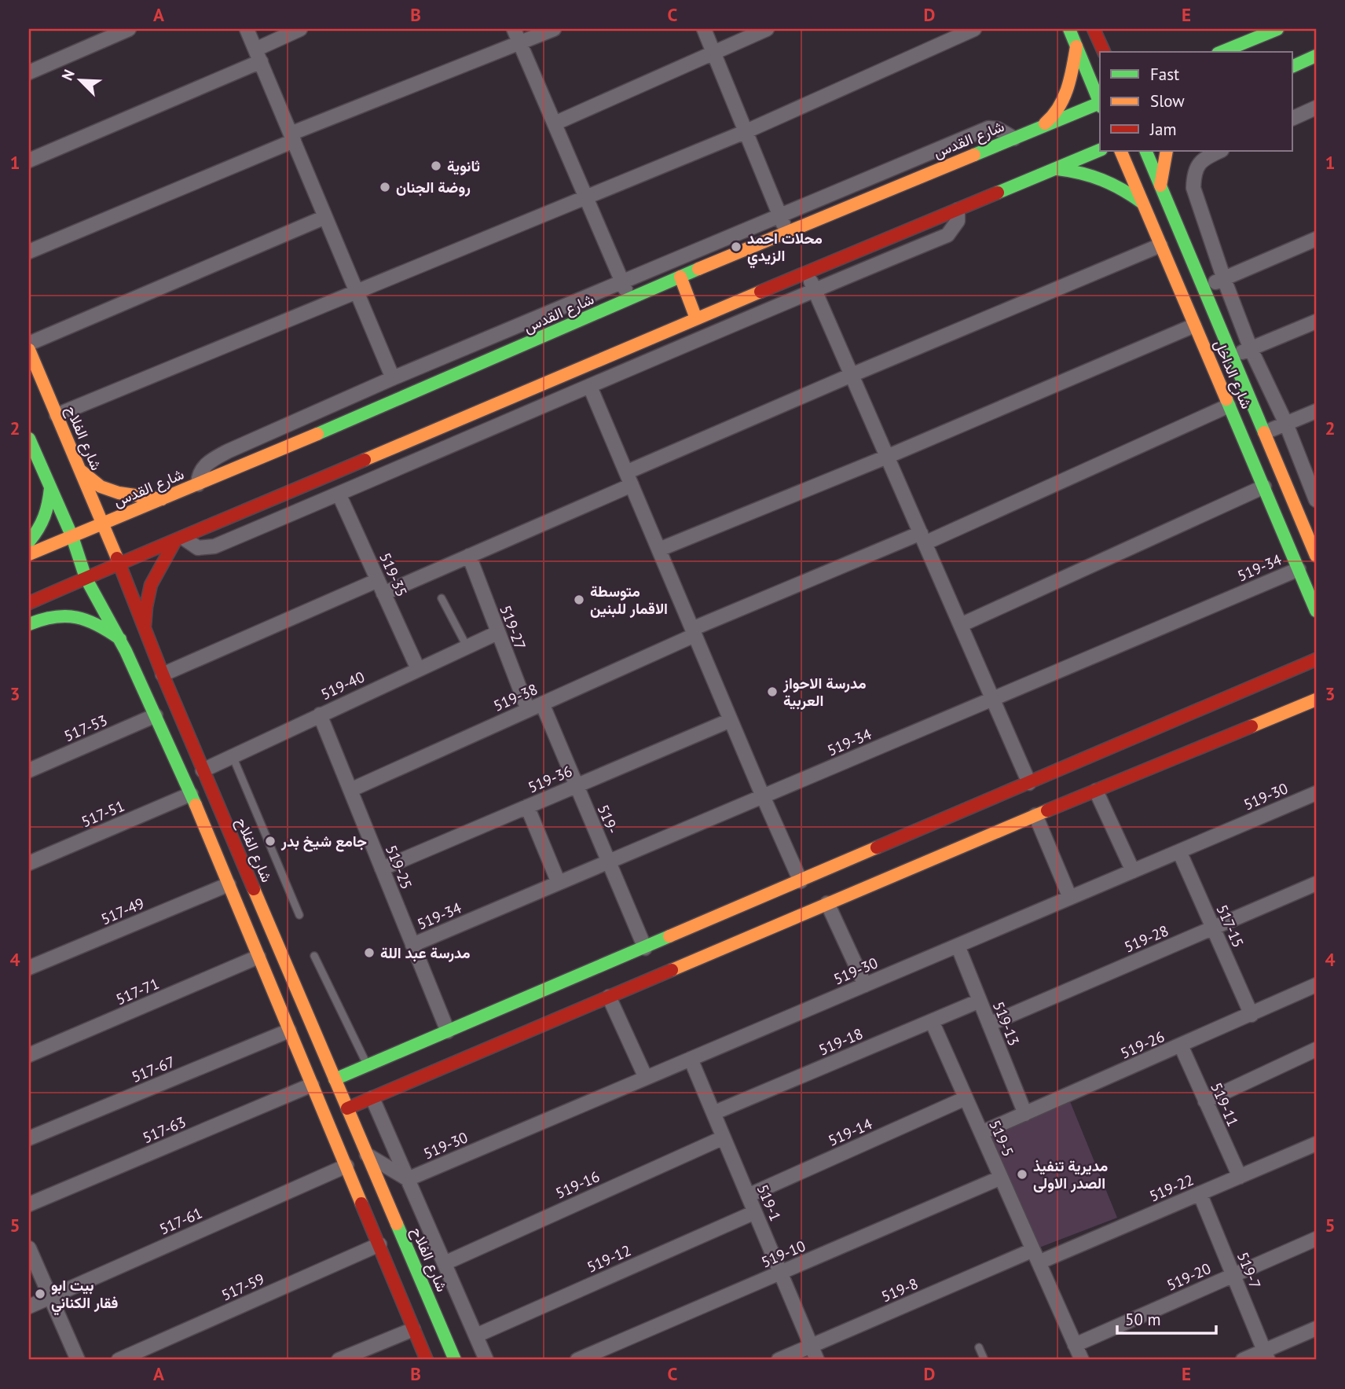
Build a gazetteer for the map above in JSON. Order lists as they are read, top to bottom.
{
  "streets": {
    "main road": ["شارع القدس", "شارع الداخل", "شارع الفلاح"],
    "street": [
      "519-34",
      "519-35",
      "519-27",
      "519-40",
      "519-38",
      "517-53",
      "519-36",
      "519-30",
      "517-51",
      "519-",
      "519-25",
      "517-49",
      "517-15",
      "519-28",
      "517-71",
      "519-13",
      "519-18",
      "519-26",
      "517-67",
      "519-11",
      "517-63",
      "519-14",
      "519-5",
      "519-16",
      "519-22",
      "519-1",
      "517-61",
      "519-10",
      "519-12",
      "519-7",
      "519-20",
      "517-59",
      "519-8"
    ]
  },
  "crossings": [
    ["شارع القدس", "شارع الفلاح"],
    ["شارع الداخل", "519-34"],
    ["شارع الداخل", "519-38"],
    ["شارع الفلاح", "519-40"],
    ["519-34", "519-"],
    ["519-34", "519-25"],
    ["519-35", "519-40"],
    ["519-27", "519-40"],
    ["519-27", "519-38"],
    ["519-40", "519-25"],
    ["519-38", "519-"],
    ["519-38", "519-25"],
    ["519-36", "519-"],
    ["519-36", "519-25"],
    ["519-30", "517-15"],
    ["519-30", "519-13"],
    ["519-30", "519-1"],
    ["517-15", "519-28"],
    ["517-15", "519-26"],
    ["519-28", "519-13"],
    ["519-13", "519-18"],
    ["519-13", "519-26"],
    ["519-18", "519-5"],
    ["519-18", "519-1"],
    ["519-26", "519-11"],
    ["519-26", "519-5"],
    ["519-11", "519-22"],
    ["519-14", "519-5"],
    ["519-14", "519-1"],
    ["519-5", "519-22"],
    ["519-5", "519-10"],
    ["519-5", "519-20"],
    ["519-5", "519-8"],
    ["519-16", "519-1"],
    ["519-22", "519-7"],
    ["519-22", "519-8"],
    ["519-1", "519-10"],
    ["519-1", "519-12"],
    ["519-1", "519-8"],
    ["519-7", "519-20"]
  ],
  "places": [
    "ثانوية",
    "روضة الجنان",
    "محلات احمد الزيدي",
    "متوسطة الاقمار للبنين",
    "مدرسة الاحواز العربية",
    "جامع شيخ بدر",
    "مدرسة عبد اللة",
    "مديرية تنفيذ الصدر الاولى",
    "بيت ابو فقار الكناني"
  ],
  "legend": ["Fast", "Slow", "Jam"],
  "scale_bar": "50 m",
  "north": "top left",
  "grid": {
    "columns": [
      "A",
      "B",
      "C",
      "D",
      "E"
    ],
    "rows": [
      "1",
      "2",
      "3",
      "4",
      "5"
    ]
  }
}
